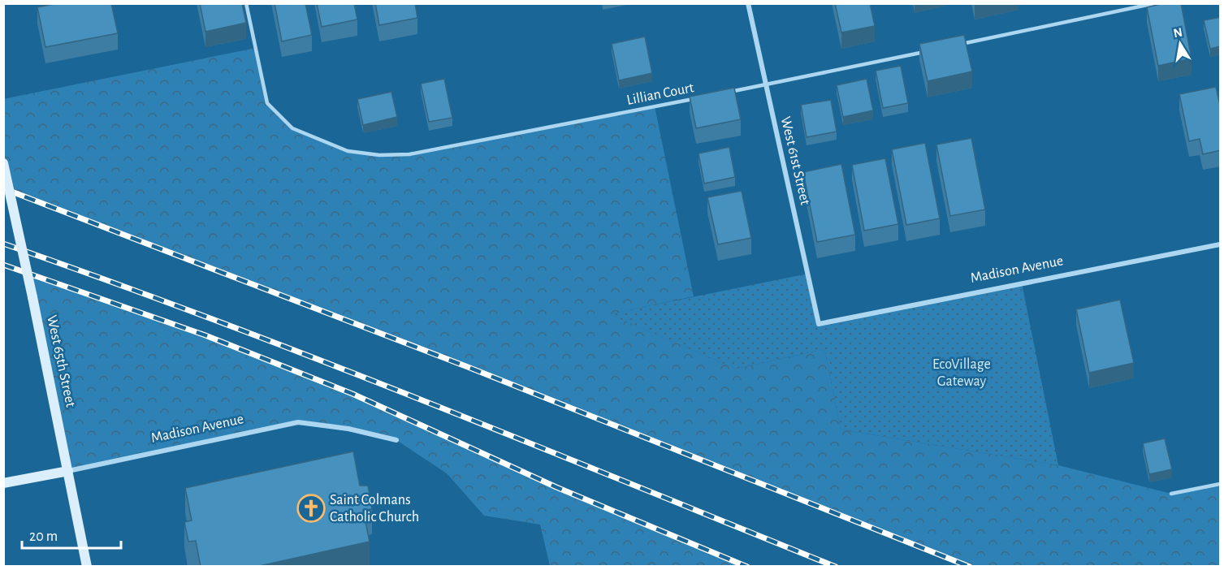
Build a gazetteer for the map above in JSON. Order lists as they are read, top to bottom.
{
  "streets": {
    "street": ["West 61st Street", "Madison Avenue", "West 65th Street"],
    "lane": ["Lillian Court"]
  },
  "crossings": [
    ["West 61st Street", "Madison Avenue"],
    ["Madison Avenue", "West 65th Street"]
  ],
  "parks": ["EcoVillage Gateway"],
  "places": {
    "church": ["Saint Colmans Catholic Church"]
  },
  "scale_bar": "20 m",
  "north": "top"
}
